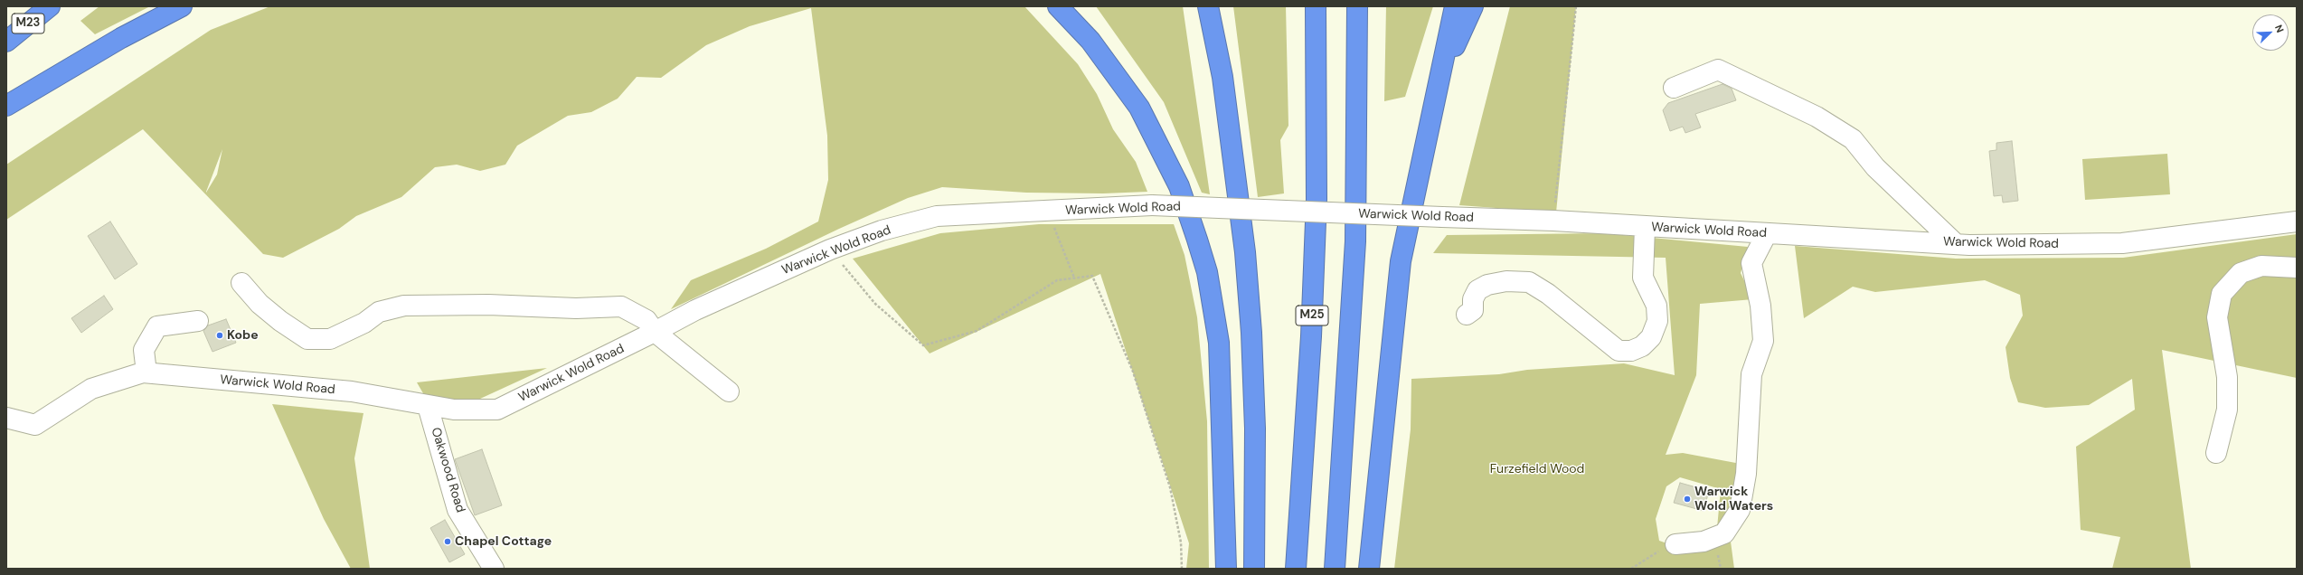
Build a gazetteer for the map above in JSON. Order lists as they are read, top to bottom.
{
  "streets": {
    "highway": ["M23", "M25"],
    "street": ["Warwick Wold Road", "Oakwood Road"]
  },
  "crossings": [
    ["Warwick Wold Road", "Oakwood Road"]
  ],
  "parks": ["Furzefield Wood"],
  "places": ["Kobe", "Warwick Wold Waters", "Chapel Cottage"],
  "north": "top right"
}
